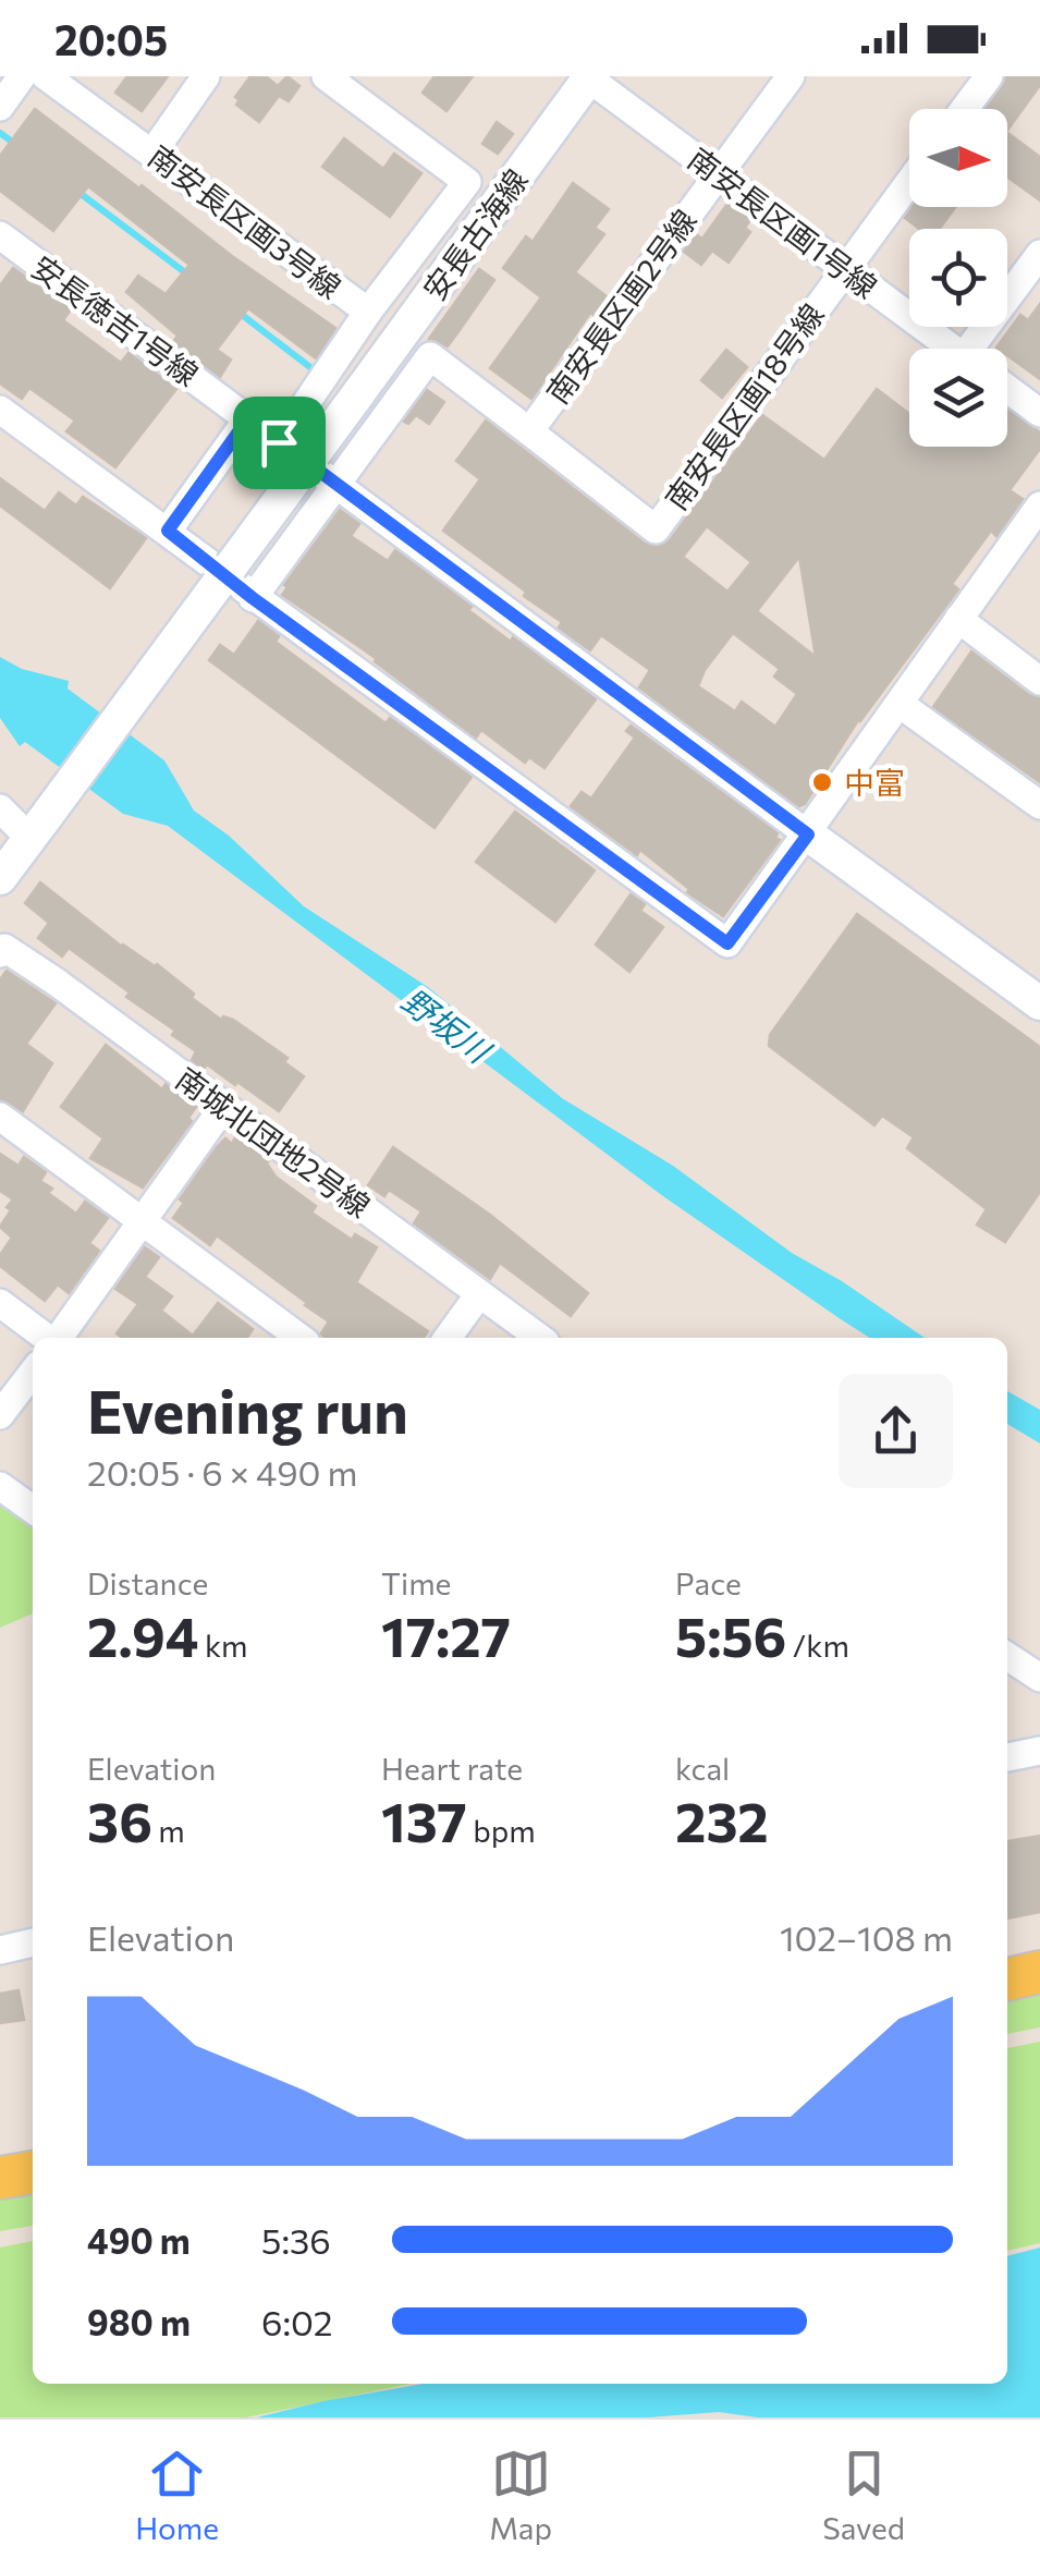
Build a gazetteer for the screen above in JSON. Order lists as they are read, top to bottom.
{
  "streets": {
    "street": [
      "南安長区画3号線",
      "南安長区画1号線",
      "安長古海線",
      "南安長区画2号線",
      "安長徳吉1号線",
      "南安長区画18号線",
      "南城北団地2号線"
    ]
  },
  "crossings": [
    ["南安長区画3号線", "安長徳吉1号線"],
    ["南安長区画1号線", "安長古海線"],
    ["南安長区画1号線", "南安長区画2号線"],
    ["南安長区画1号線", "南安長区画18号線"],
    ["南安長区画2号線", "安長徳吉1号線"],
    ["南安長区画2号線", "南安長区画18号線"]
  ],
  "water": ["野坂川"],
  "places": ["中富"],
  "north": "right",
  "page": {
    "status": "20:05",
    "heading": ["Evening run", "20:05 · 6 × 490 m"],
    "stats": [
      ["Distance", "2.94 km"],
      ["Time", "17:27"],
      ["Pace", "5:56 /km"],
      ["Elevation", "36 m"],
      ["Heart rate", "137 bpm"],
      ["kcal", "232"]
    ],
    "chart": ["Elevation", "102–108 m"],
    "list": [
      {
        "name": "490 m",
        "note": "5:36"
      },
      {
        "name": "980 m",
        "note": "6:02"
      }
    ],
    "tabs": ["Home", "Map", "Saved"]
  }
}
